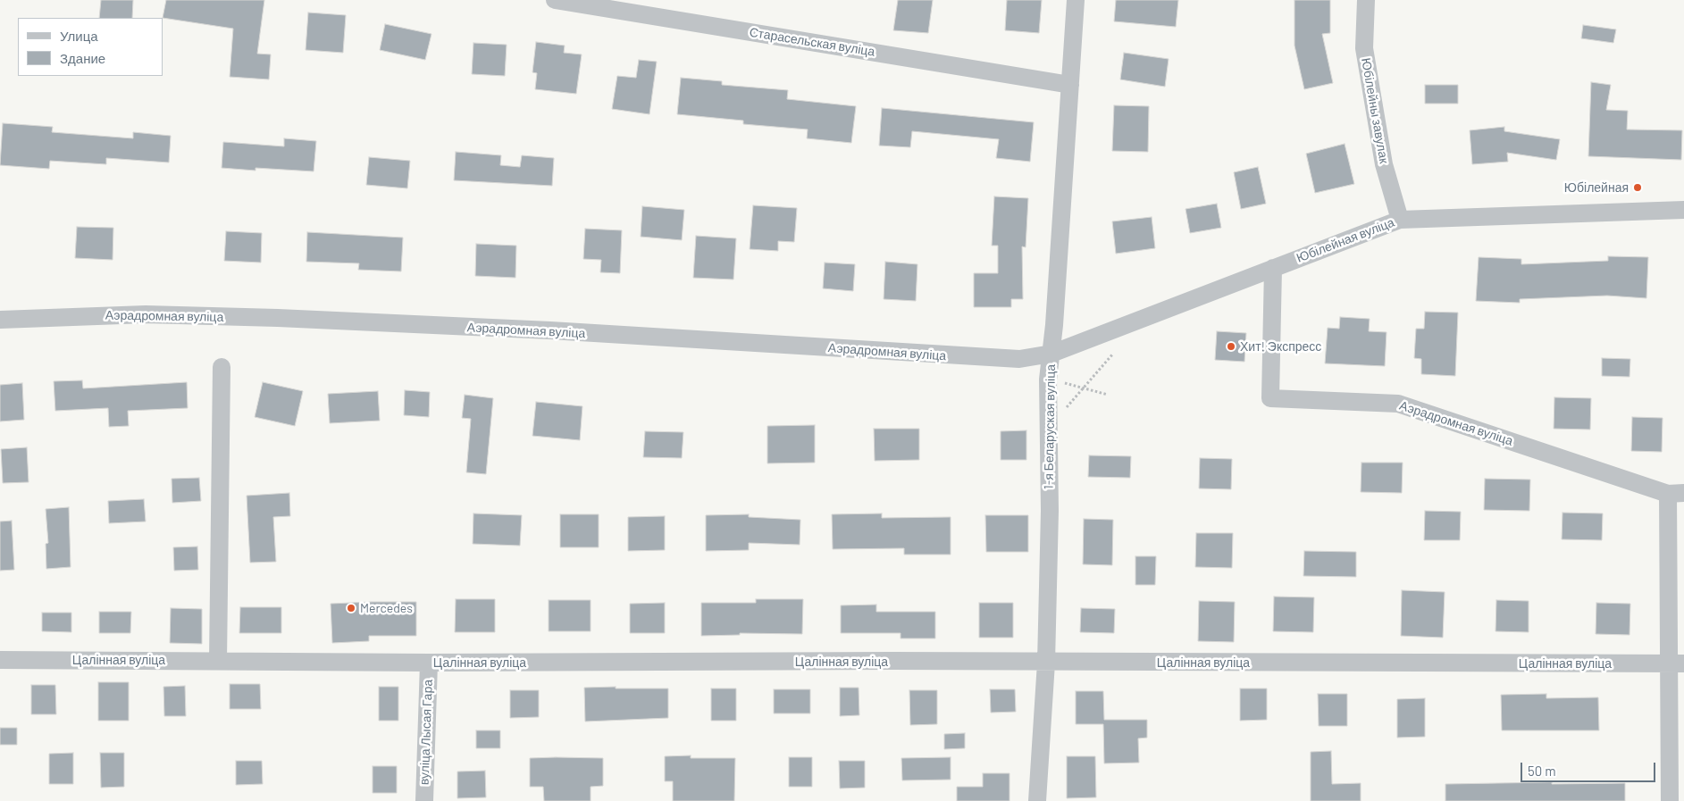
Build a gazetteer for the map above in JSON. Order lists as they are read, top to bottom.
{
  "streets": {
    "street": [
      "Старасельская вуліца",
      "Юбілейны завулак",
      "Юбілейная вуліца",
      "Аэрадромная вуліца",
      "1-я Беларуская вуліца",
      "Цалінная вуліца",
      "вуліца Лысая Гара"
    ]
  },
  "crossings": [
    ["Старасельская вуліца", "1-я Беларуская вуліца"],
    ["Юбілейны завулак", "Юбілейная вуліца"],
    ["Юбілейная вуліца", "Аэрадромная вуліца"],
    ["Юбілейная вуліца", "1-я Беларуская вуліца"],
    ["Аэрадромная вуліца", "1-я Беларуская вуліца"],
    ["1-я Беларуская вуліца", "Цалінная вуліца"],
    ["Цалінная вуліца", "вуліца Лысая Гара"]
  ],
  "places": ["Юбілейная", "Хит! Экспресс", "Mercedes"],
  "legend": ["Улица", "Здание"],
  "scale_bar": "50 m"
}
